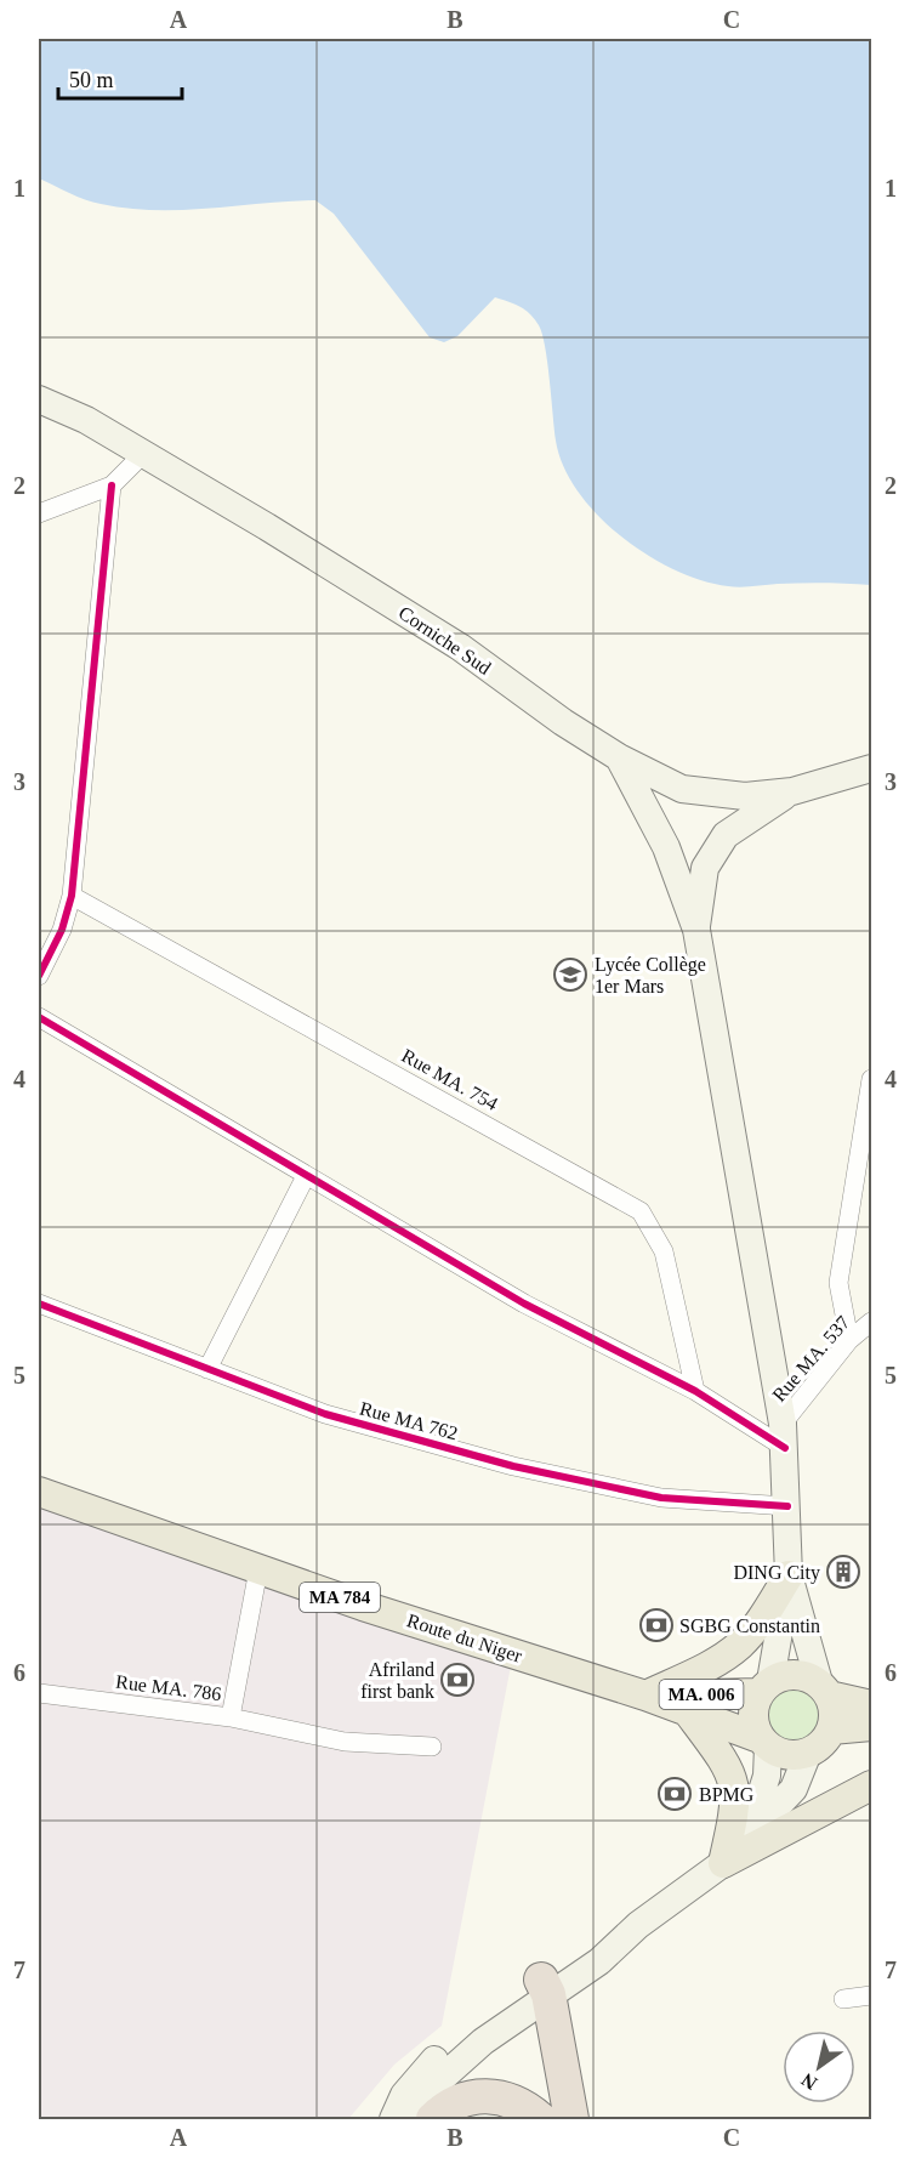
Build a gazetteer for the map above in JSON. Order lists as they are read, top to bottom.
{
  "streets": {
    "main road": [
      "Corniche Sud",
      "MA 784",
      "Route du Niger",
      "MA. 006"
    ],
    "street": [
      "Rue MA. 754",
      "Rue MA. 537",
      "Rue MA 762",
      "Rue MA. 786"
    ]
  },
  "crossings": [
    ["Route du Niger", "Rue MA. 786"]
  ],
  "places": {
    "school or university": ["Lycée Collège 1er Mars"],
    "building": ["DING City"],
    "bank": ["SGBG Constantin", "Afriland first bank", "BPMG"]
  },
  "scale_bar": "50 m",
  "north": "bottom left",
  "grid": {
    "columns": ["A", "B", "C"],
    "rows": [
      "1",
      "2",
      "3",
      "4",
      "5",
      "6",
      "7"
    ]
  }
}
